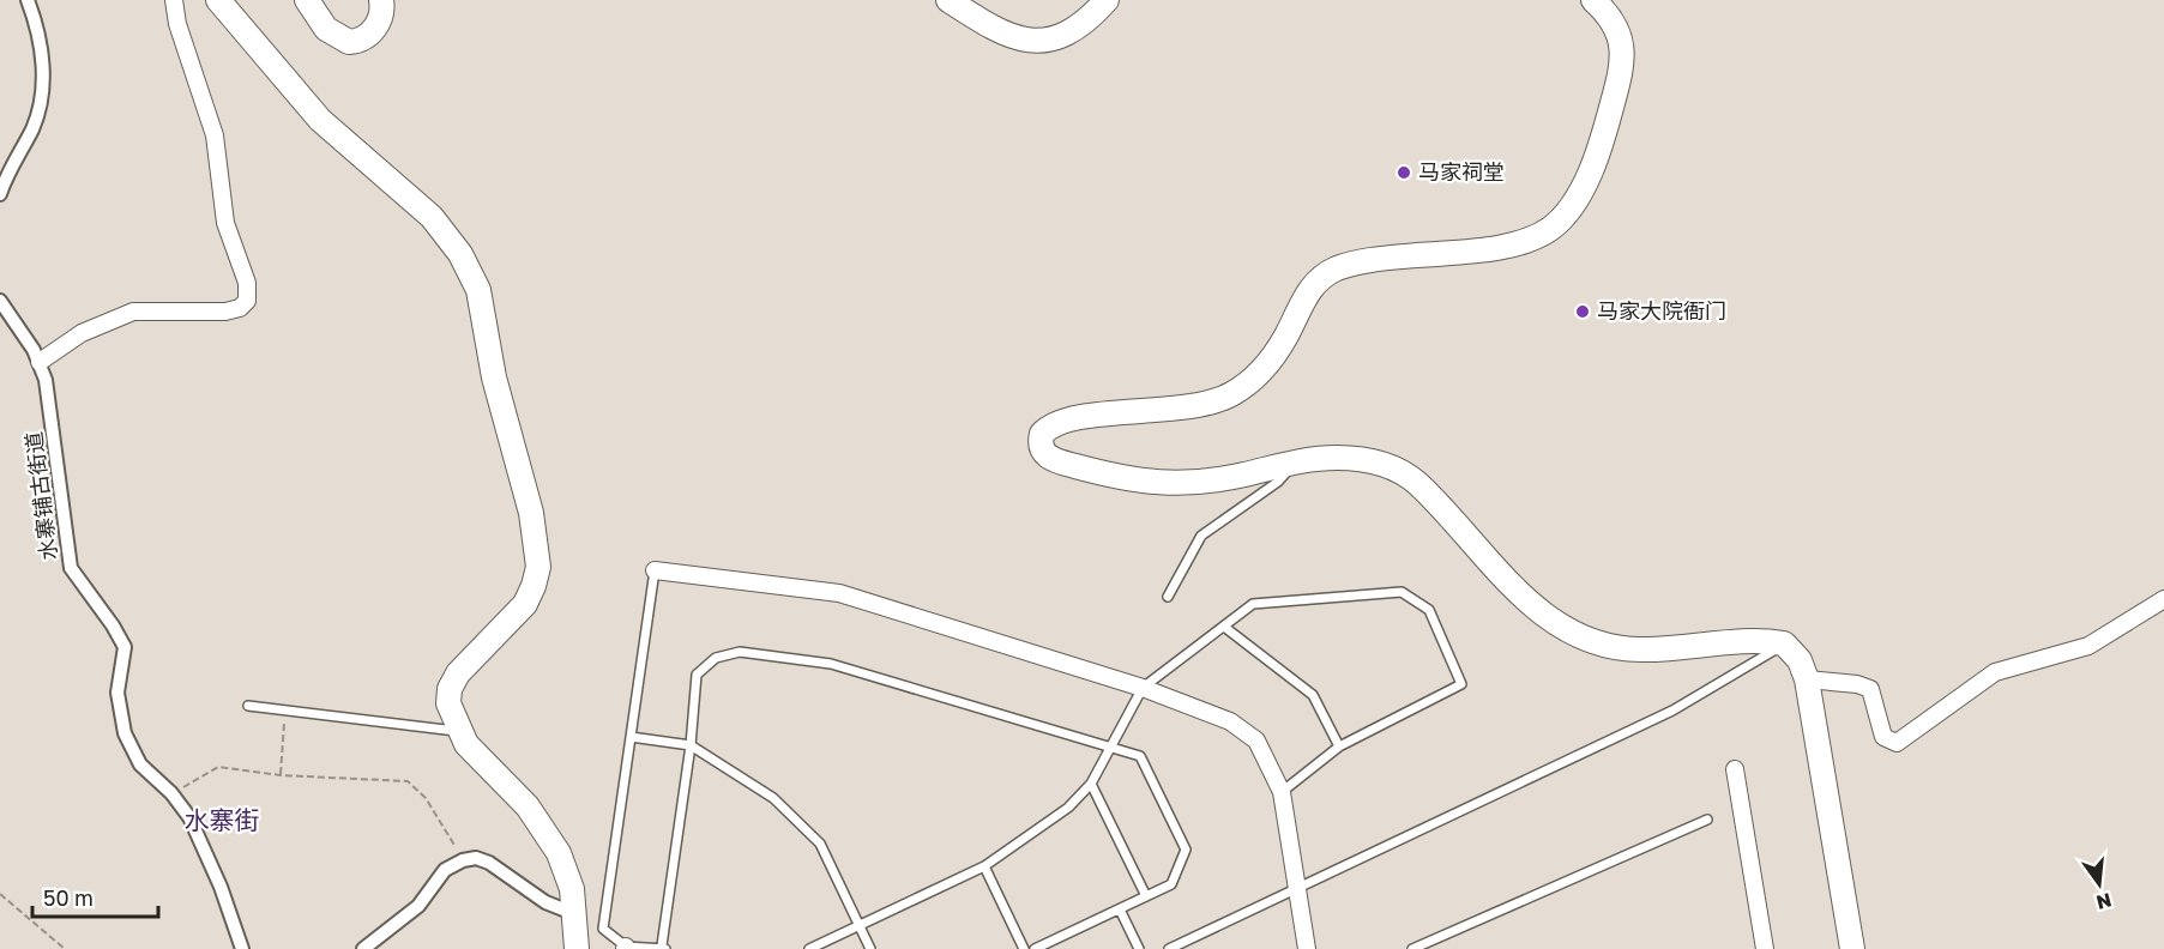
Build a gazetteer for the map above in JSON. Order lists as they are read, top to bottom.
{
  "streets": {
    "street": ["水寨铺古街道"]
  },
  "districts": ["水寨街"],
  "places": ["马家祠堂", "马家大院衙门"],
  "scale_bar": "50 m",
  "north": "bottom"
}
